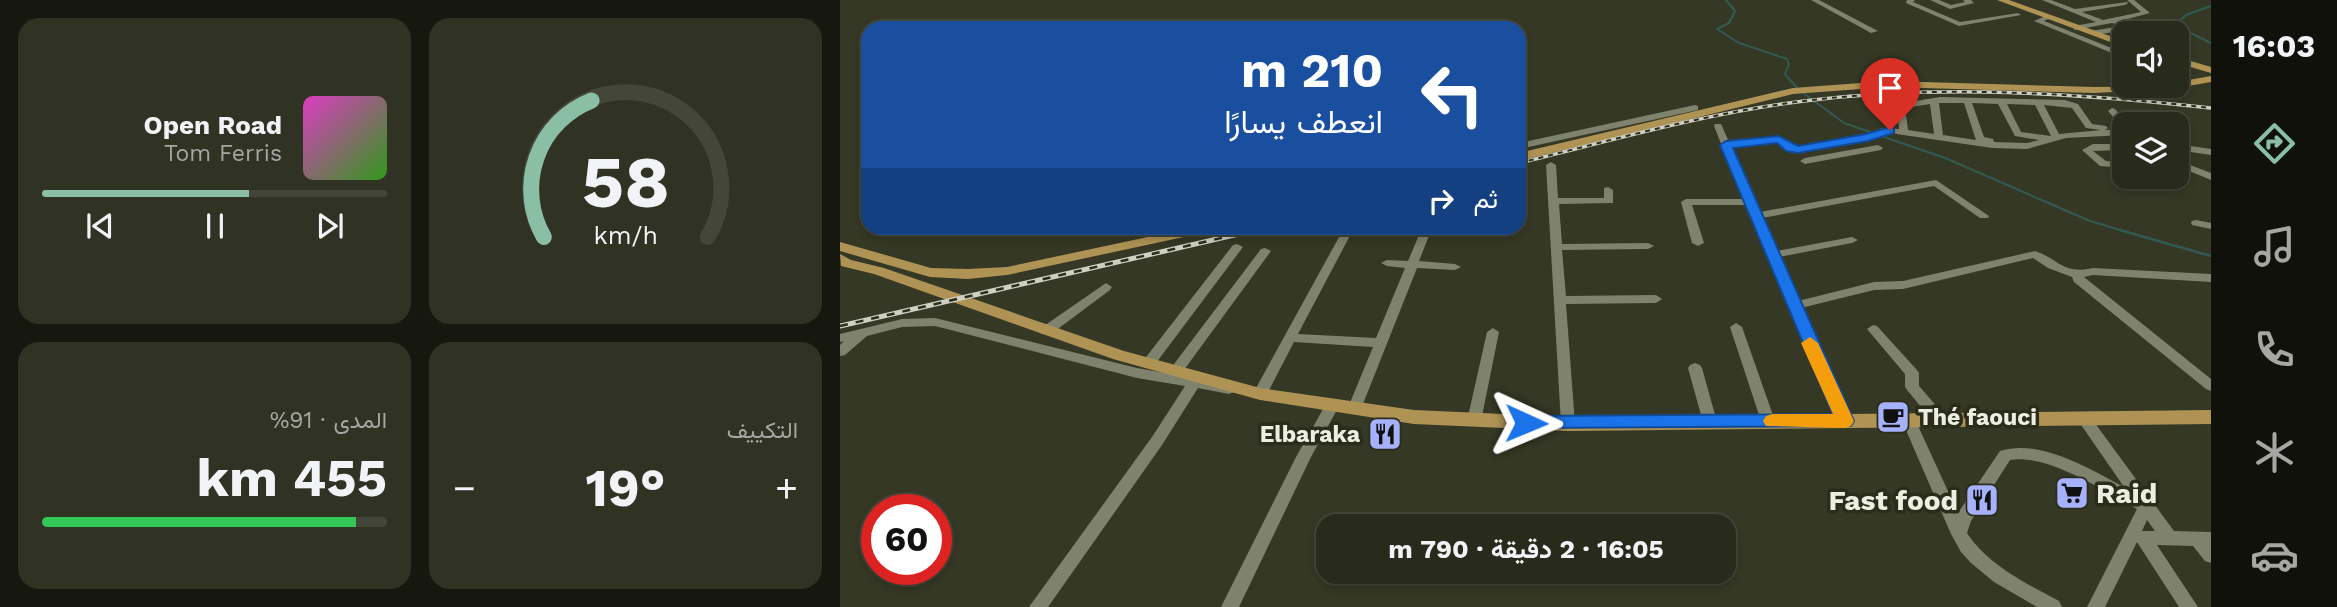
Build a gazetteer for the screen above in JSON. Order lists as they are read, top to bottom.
{
  "places": {
    "cafe": ["Thé faouci"],
    "restaurant": ["Elbaraka", "Fast food"],
    "supermarket": ["Raid"]
  },
  "page": {
    "tabs": "16:03",
    "turn": ["210 m", "انعطف يسارًا"],
    "song": ["Open Road", "Tom Ferris"],
    "then": "ثم",
    "tile": [
      "التكييف",
      ["المدى · 91%", "455 km"]
    ],
    "heat": ["−", "19°", "+"],
    "limit": "60",
    "trip": "16:05 · 2 دقيقة · 790 m",
    "gauge": ["58", "km/h"]
  }
}
